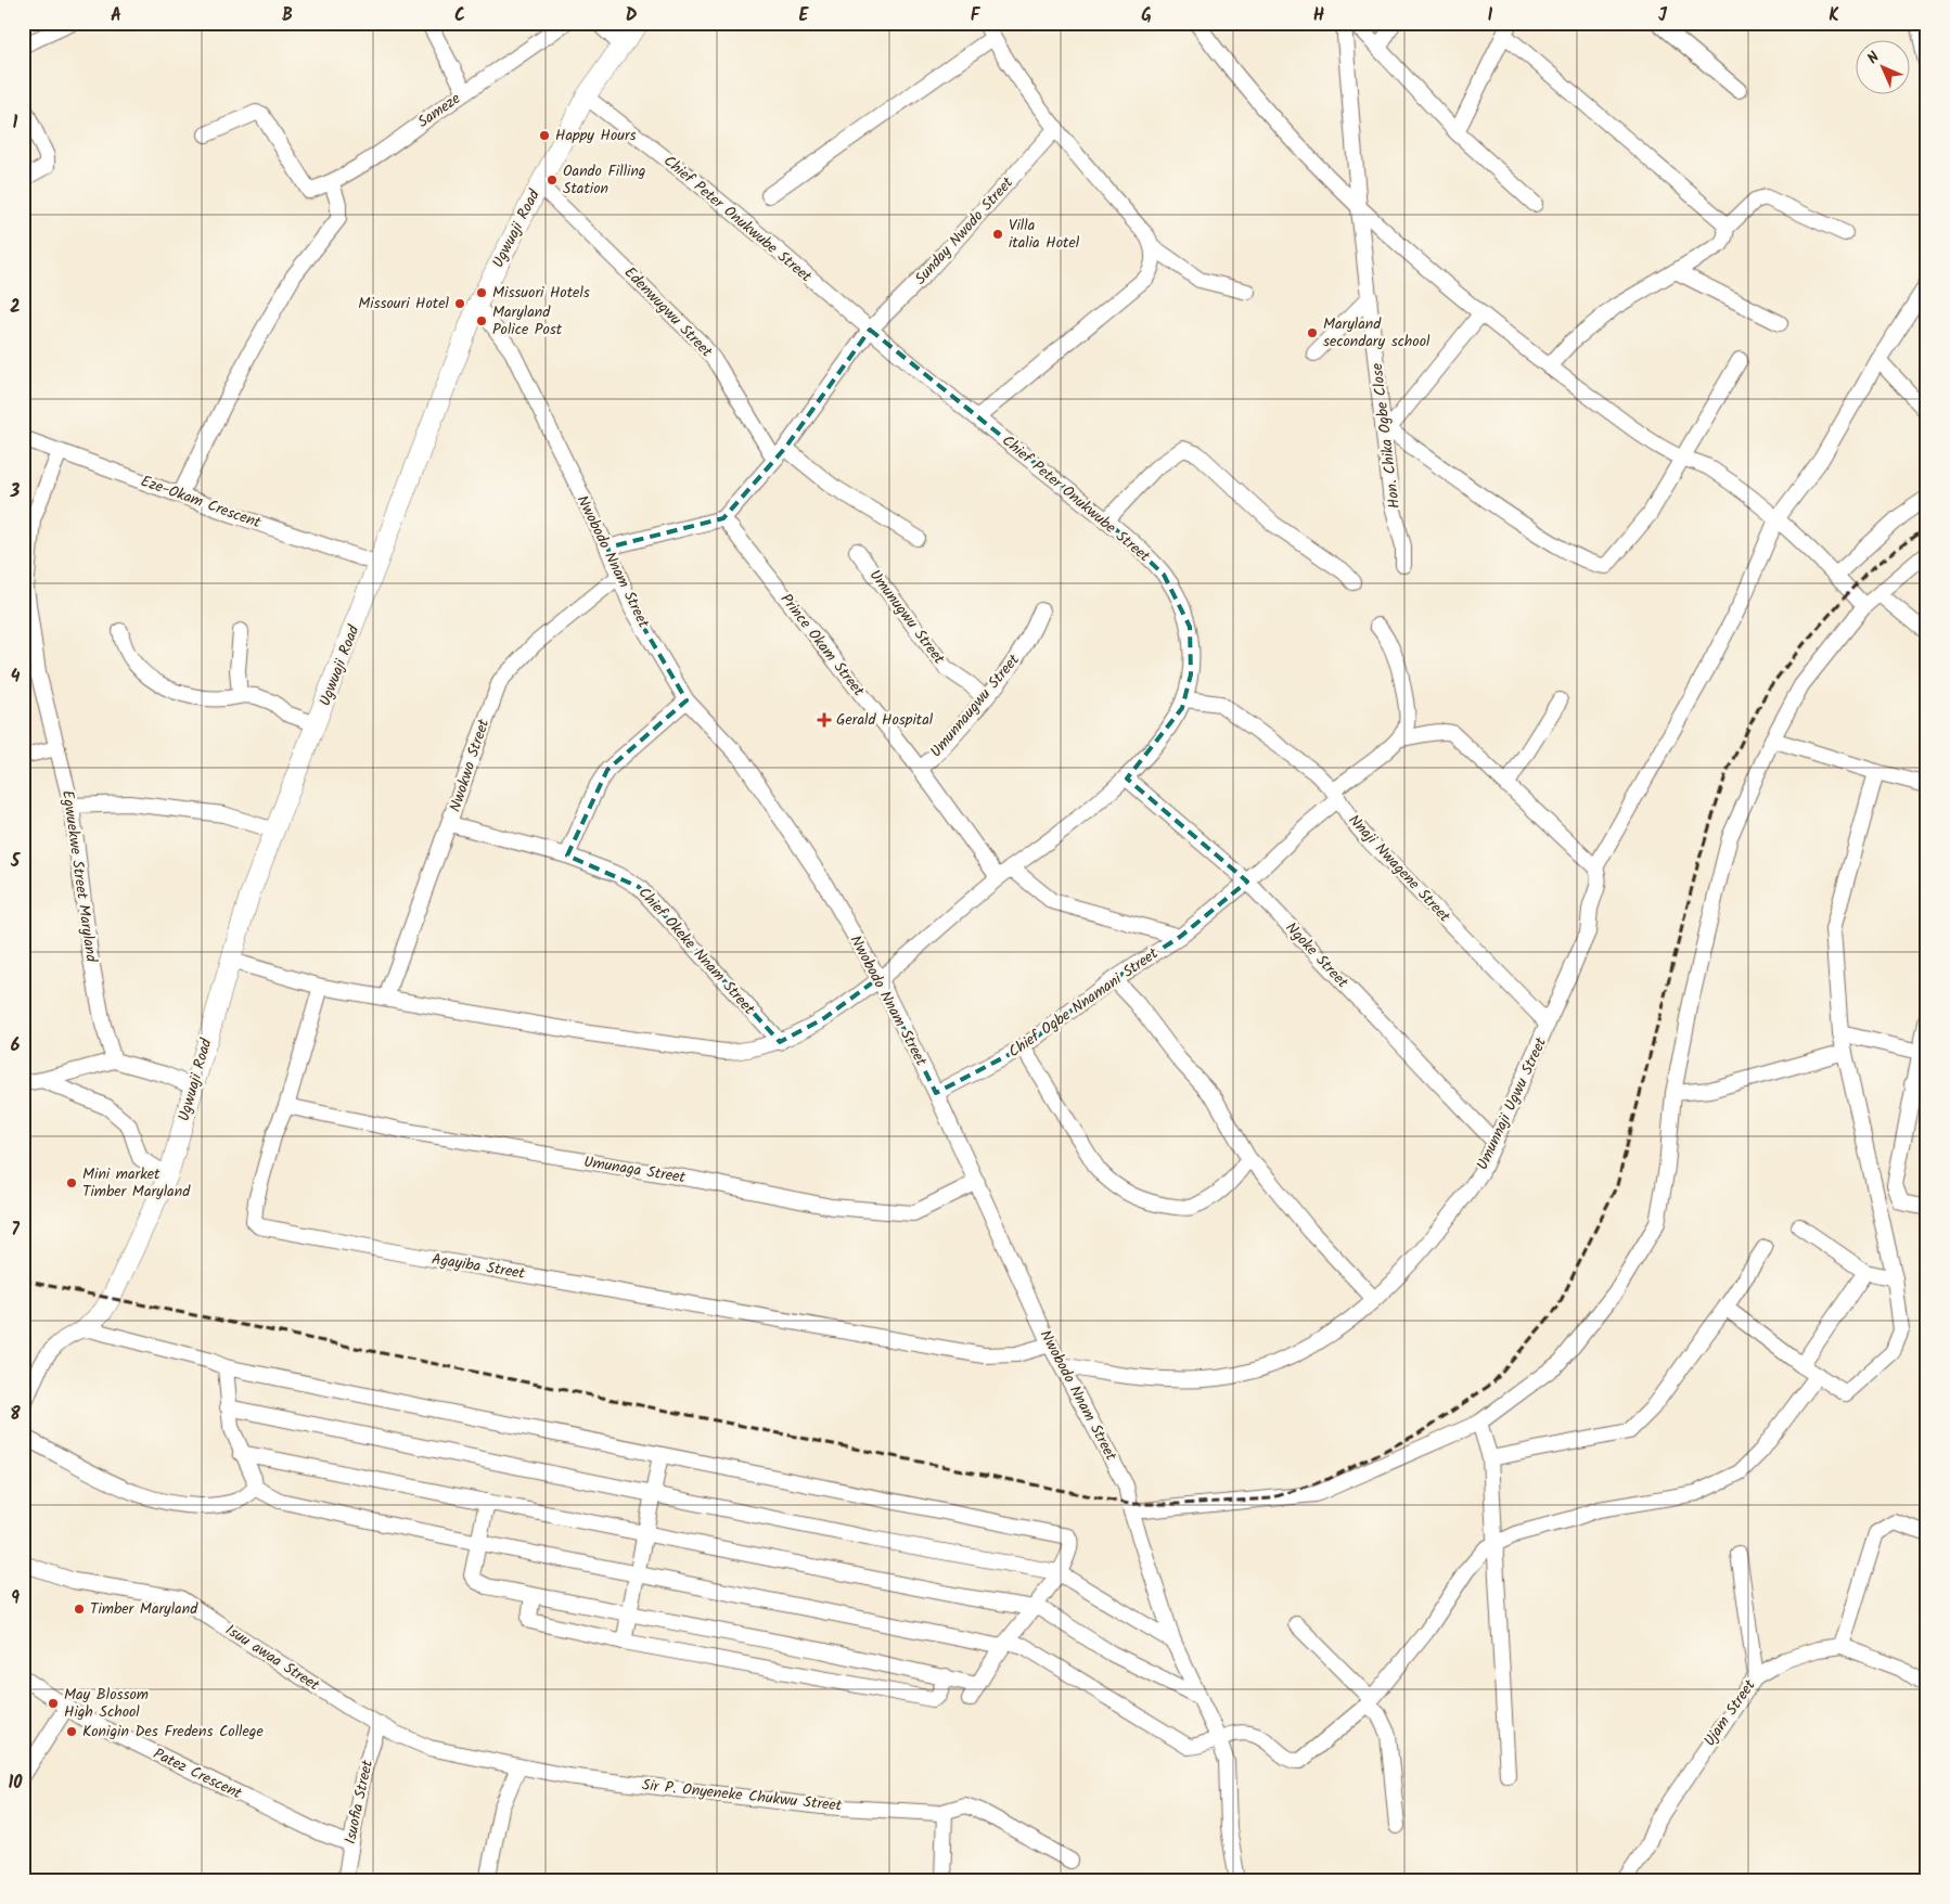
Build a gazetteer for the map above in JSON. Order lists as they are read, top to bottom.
{
  "streets": {
    "main road": ["Ugwuaji Road"],
    "street": [
      "Sameze",
      "Chief Peter Onukwube Street",
      "Sunday Nwodo Street",
      "Edenwugwu Street",
      "Hon. Chika Ogbe Close",
      "Eze-Okam Crescent",
      "Nwobodo Nnam Street",
      "Umunugwu Street",
      "Prince Okam Street",
      "Umunnaugwu Street",
      "Nwokwo Street",
      "Nnaji Nwagene Street",
      "Egwuekwe Street Maryland",
      "Chief Okeke Nnam Street",
      "Ngoke Street",
      "Chief Ogbe Nnamani Street",
      "Umunnaji Ugwu Street",
      "Umunaga Street",
      "Agayiba Street",
      "Isuu awaa Street",
      "Ujam Street",
      "Patez Crescent",
      "Sir P. Onyeneke Chukwu Street",
      "Isuofia Street"
    ]
  },
  "crossings": [
    ["Chief Peter Onukwube Street", "Ugwuaji Road"],
    ["Chief Peter Onukwube Street", "Sunday Nwodo Street"],
    ["Chief Peter Onukwube Street", "Nwobodo Nnam Street"],
    ["Chief Peter Onukwube Street", "Prince Okam Street"],
    ["Chief Peter Onukwube Street", "Nwokwo Street"],
    ["Chief Peter Onukwube Street", "Nnaji Nwagene Street"],
    ["Chief Peter Onukwube Street", "Chief Okeke Nnam Street"],
    ["Chief Peter Onukwube Street", "Ngoke Street"],
    ["Chief Peter Onukwube Street", "Agayiba Street"],
    ["Ugwuaji Road", "Edenwugwu Street"],
    ["Ugwuaji Road", "Eze-Okam Crescent"],
    ["Ugwuaji Road", "Nwobodo Nnam Street"],
    ["Sunday Nwodo Street", "Edenwugwu Street"],
    ["Sunday Nwodo Street", "Prince Okam Street"],
    ["Eze-Okam Crescent", "Egwuekwe Street Maryland"],
    ["Nwobodo Nnam Street", "Nwokwo Street"],
    ["Nwobodo Nnam Street", "Chief Ogbe Nnamani Street"],
    ["Nwobodo Nnam Street", "Umunnaji Ugwu Street"],
    ["Nwobodo Nnam Street", "Umunaga Street"],
    ["Nwobodo Nnam Street", "Agayiba Street"],
    ["Umunugwu Street", "Umunnaugwu Street"],
    ["Prince Okam Street", "Umunnaugwu Street"],
    ["Nwokwo Street", "Chief Okeke Nnam Street"],
    ["Nnaji Nwagene Street", "Chief Ogbe Nnamani Street"],
    ["Nnaji Nwagene Street", "Umunnaji Ugwu Street"],
    ["Ngoke Street", "Chief Ogbe Nnamani Street"],
    ["Ngoke Street", "Umunnaji Ugwu Street"],
    ["Umunaga Street", "Agayiba Street"],
    ["Isuu awaa Street", "Sir P. Onyeneke Chukwu Street"],
    ["Isuu awaa Street", "Isuofia Street"],
    ["Patez Crescent", "Isuofia Street"]
  ],
  "places": {
    "other": [
      "Happy Hours",
      "Oando Filling Station",
      "Villa italia Hotel",
      "Missuori Hotels",
      "Missouri Hotel",
      "Maryland Police Post",
      "Maryland secondary school",
      "Mini market Timber Maryland",
      "Timber Maryland",
      "May Blossom High School",
      "Konigin Des Fredens College"
    ],
    "health": ["Gerald Hospital"]
  },
  "north": "top left",
  "grid": {
    "columns": [
      "A",
      "B",
      "C",
      "D",
      "E",
      "F",
      "G",
      "H",
      "I",
      "J",
      "K"
    ],
    "rows": [
      "1",
      "2",
      "3",
      "4",
      "5",
      "6",
      "7",
      "8",
      "9",
      "10"
    ]
  }
}
